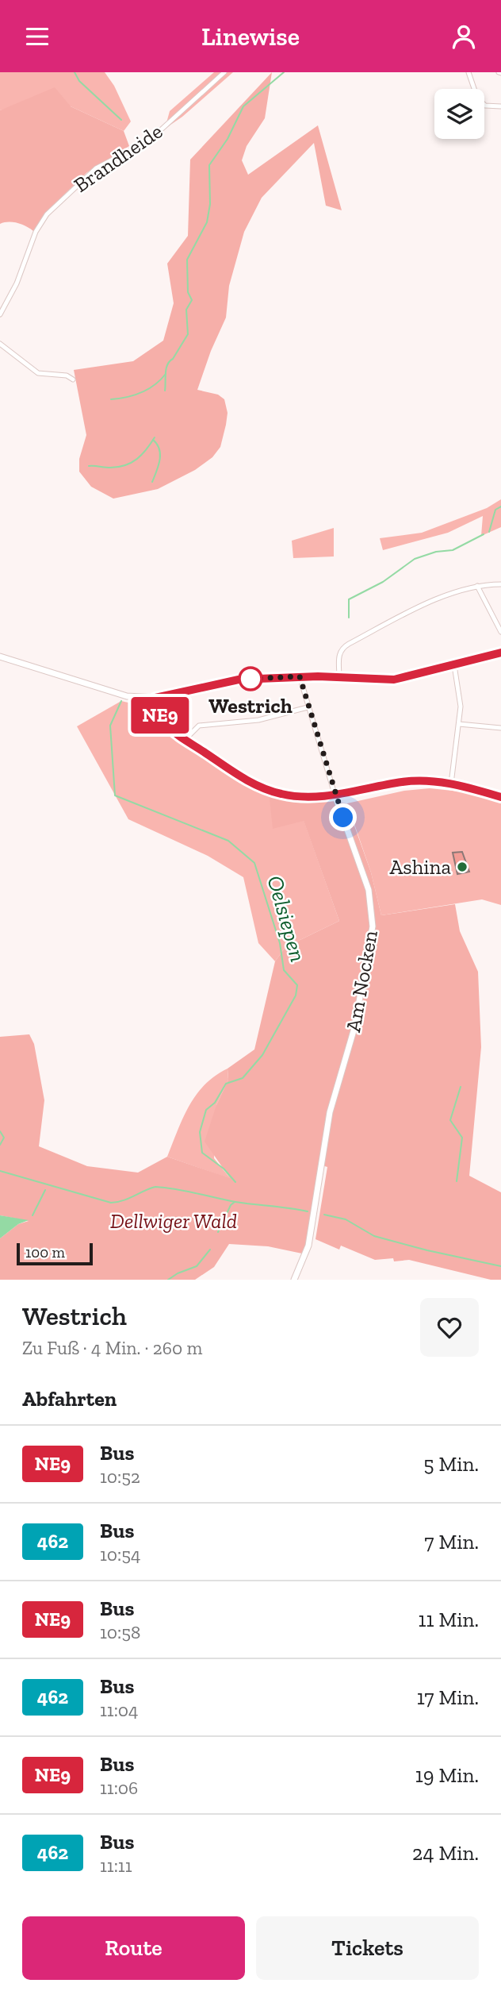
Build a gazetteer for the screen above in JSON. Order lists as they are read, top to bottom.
{
  "streets": {
    "main road": ["Am Nocken"],
    "street": ["Brandheide"]
  },
  "water": ["Oelsiepen"],
  "parks": ["Dellwiger Wald"],
  "places": ["Westrich", "Ashina"],
  "lines": ["bus line NE9"],
  "scale_bar": "100 m",
  "page": {
    "header": "Linewise",
    "on_map": "NE9",
    "scale": "100 m",
    "heading": [
      ["Westrich", "Zu Fuß · 4 Min. · 260 m"],
      "Abfahrten"
    ],
    "list": [
      {
        "mark": "NE9",
        "name": "Bus",
        "note": "10:52",
        "value": "5 Min."
      },
      {
        "mark": "462",
        "name": "Bus",
        "note": "10:54",
        "value": "7 Min."
      },
      {
        "mark": "NE9",
        "name": "Bus",
        "note": "10:58",
        "value": "11 Min."
      },
      {
        "mark": "462",
        "name": "Bus",
        "note": "11:04",
        "value": "17 Min."
      },
      {
        "mark": "NE9",
        "name": "Bus",
        "note": "11:06",
        "value": "19 Min."
      },
      {
        "mark": "462",
        "name": "Bus",
        "note": "11:11",
        "value": "24 Min."
      }
    ],
    "buttons": ["Route", "Tickets"]
  }
}
